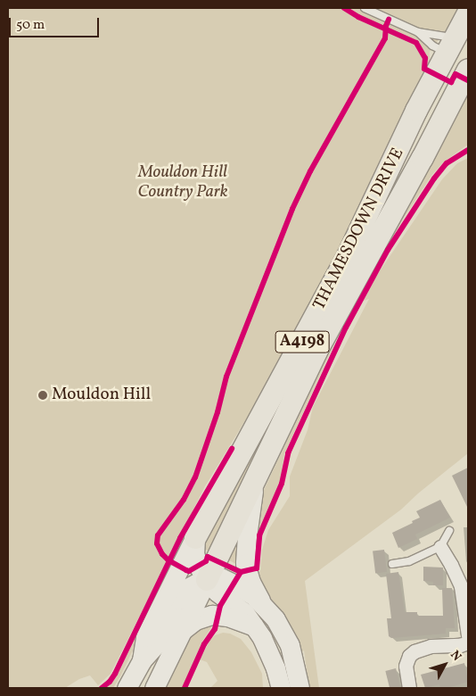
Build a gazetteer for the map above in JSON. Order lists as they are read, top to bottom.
{
  "streets": {
    "main road": ["THAMESDOWN DRIVE", "A4198"]
  },
  "parks": ["Mouldon Hill Country Park"],
  "places": ["Mouldon Hill"],
  "scale_bar": "50 m",
  "north": "top right"
}
